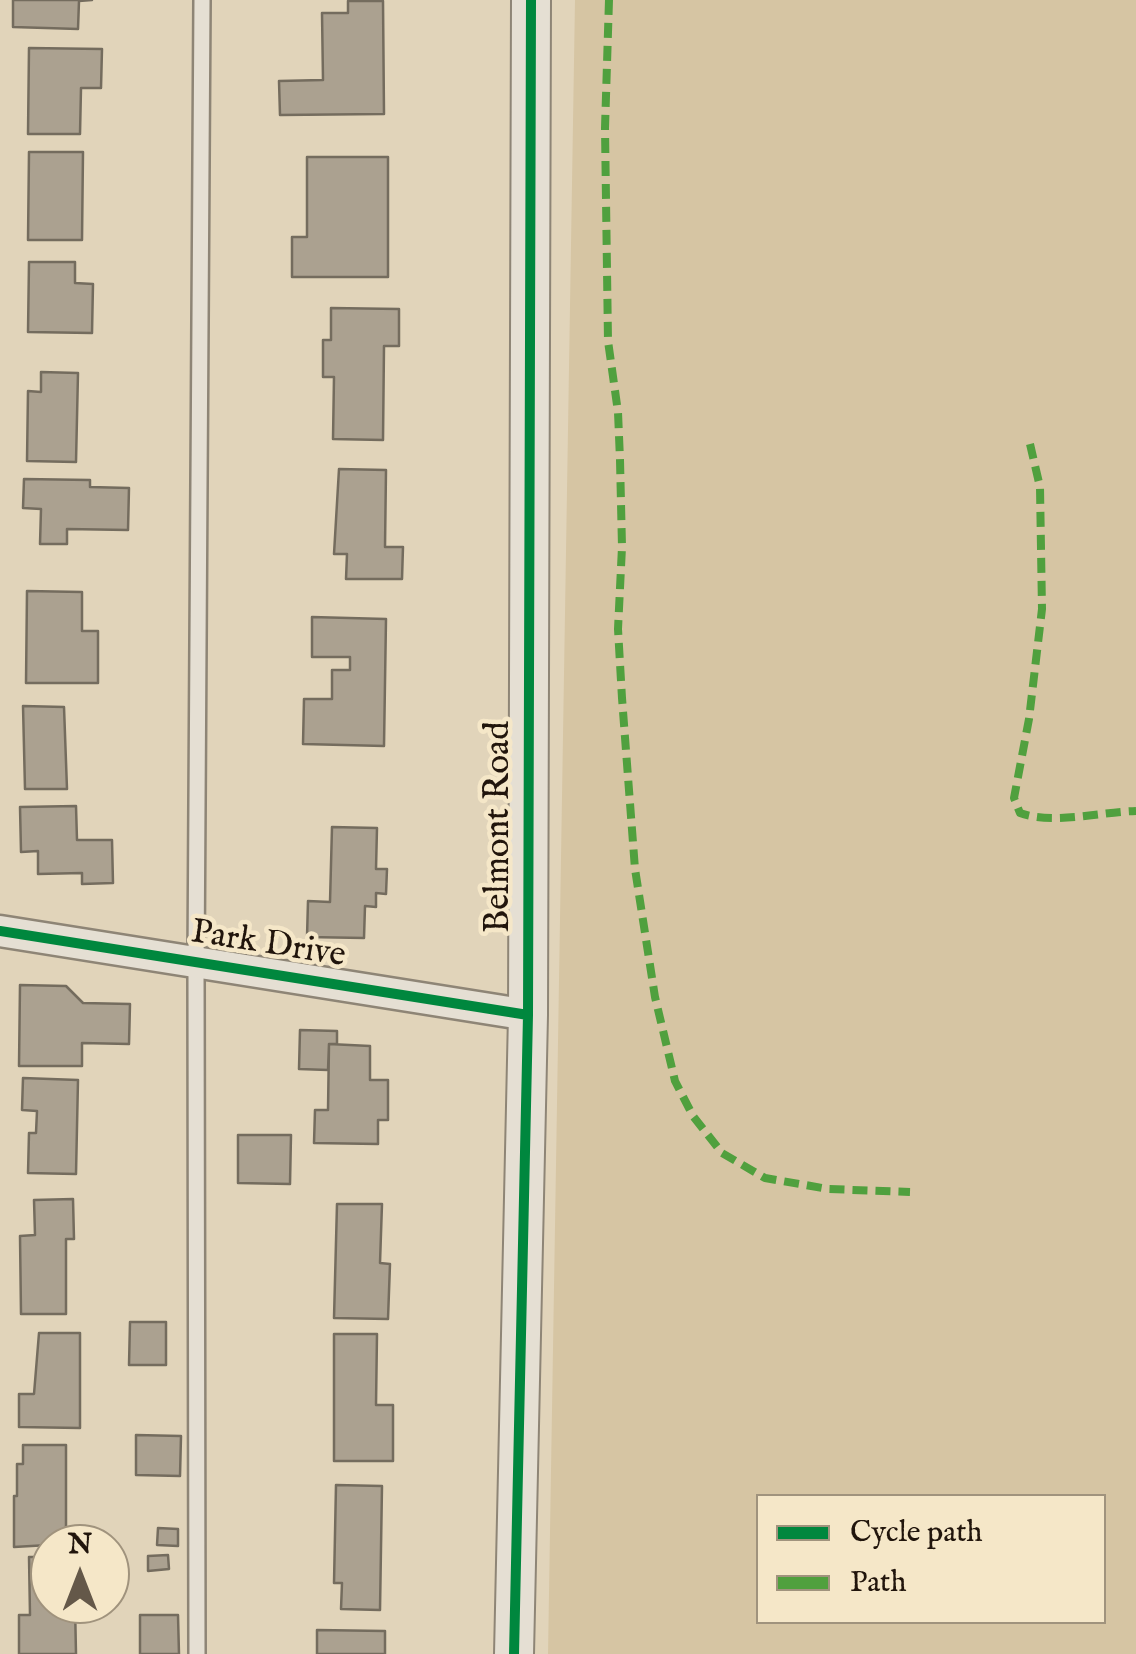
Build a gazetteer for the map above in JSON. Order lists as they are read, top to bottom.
{
  "streets": {
    "street": ["Belmont Road", "Park Drive"]
  },
  "crossings": [
    ["Belmont Road", "Park Drive"]
  ],
  "legend": ["Cycle path", "Path"],
  "north": "top"
}
